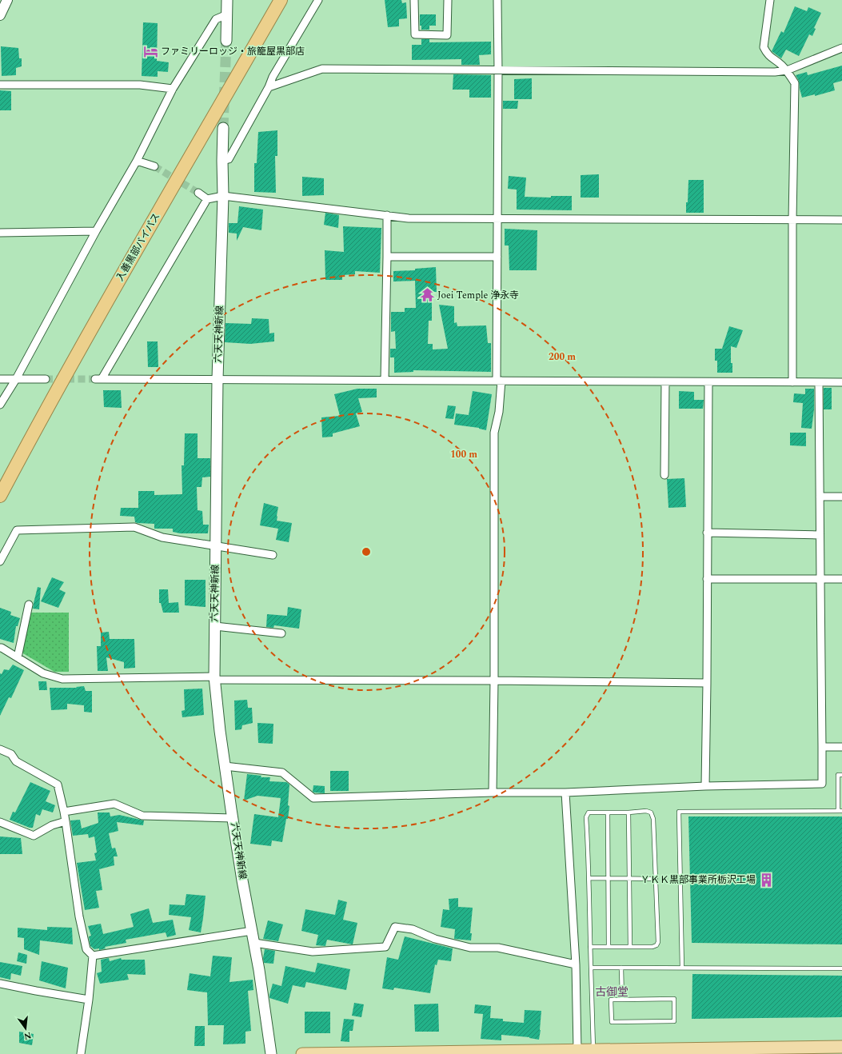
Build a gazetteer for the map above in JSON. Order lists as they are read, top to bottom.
{
  "streets": {
    "highway": ["入善黒部バイパス"],
    "main road": ["六天天神新線"]
  },
  "districts": ["古御堂"],
  "places": {
    "hotel": ["ファミリーロッジ・旅籠屋黒部店"],
    "temple": ["Joei Temple 浄永寺"],
    "building": ["ＹＫＫ黒部事業所栃沢工場"]
  },
  "north": "bottom",
  "rings": ["200 m", "100 m"]
}
